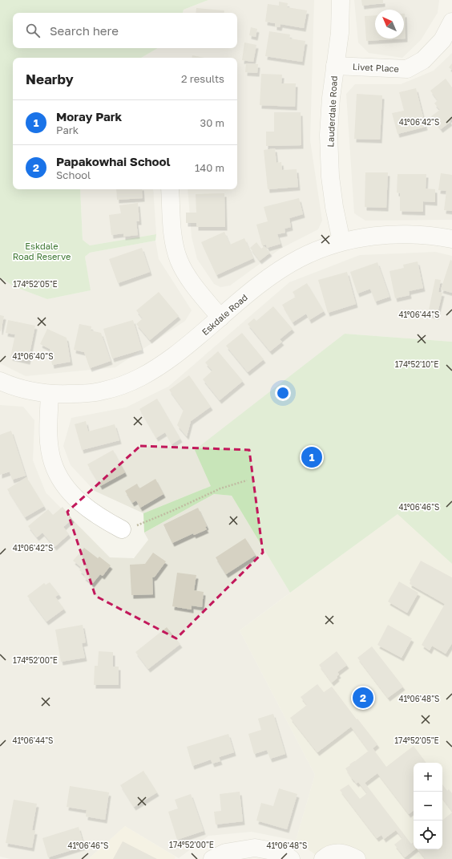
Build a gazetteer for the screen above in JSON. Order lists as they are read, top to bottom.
{
  "streets": {
    "street": ["Livet Place", "Lauderdale Road", "Eskdale Road"]
  },
  "crossings": [
    ["Livet Place", "Lauderdale Road"],
    ["Lauderdale Road", "Eskdale Road"]
  ],
  "parks": ["Eskdale Road Reserve"],
  "north": "top left",
  "page": {
    "search": "Search here",
    "heading": ["Nearby", "2 results"],
    "list": [
      {
        "mark": "1",
        "name": "Moray Park",
        "note": "Park",
        "value": "30 m"
      },
      {
        "mark": "2",
        "name": "Papakowhai School",
        "note": "School",
        "value": "140 m"
      }
    ],
    "pins": ["1", "2"],
    "map_buttons": ["+", "−"]
  },
  "coordinates": [
    "41°06'42\"S",
    "174°52'05\"E",
    "41°06'44\"S",
    "41°06'40\"S",
    "174°52'10\"E",
    "41°06'46\"S",
    "174°52'00\"E",
    "41°06'48\"S"
  ]
}
